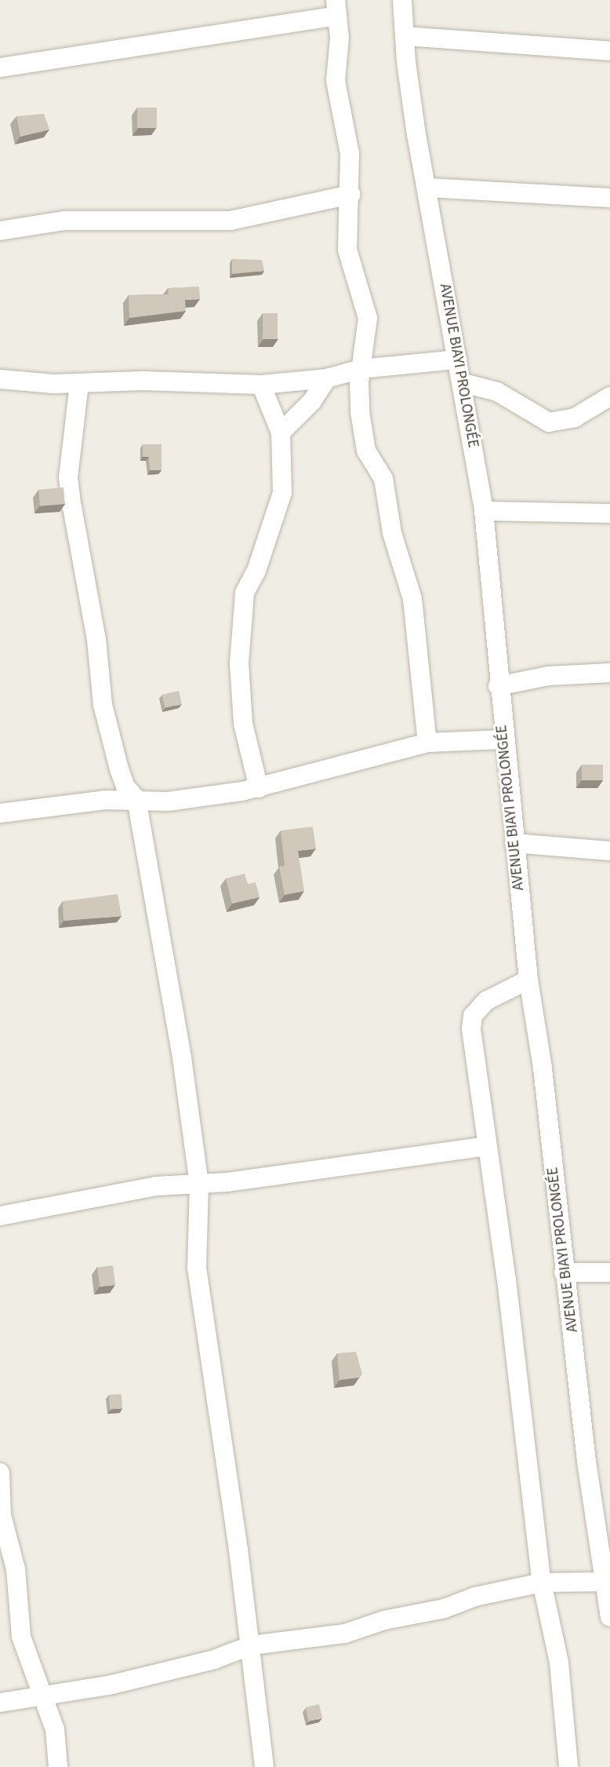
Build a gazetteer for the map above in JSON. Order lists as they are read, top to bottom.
{
  "streets": {
    "street": ["AVENUE BIAYI PROLONGÉE"]
  }
}
